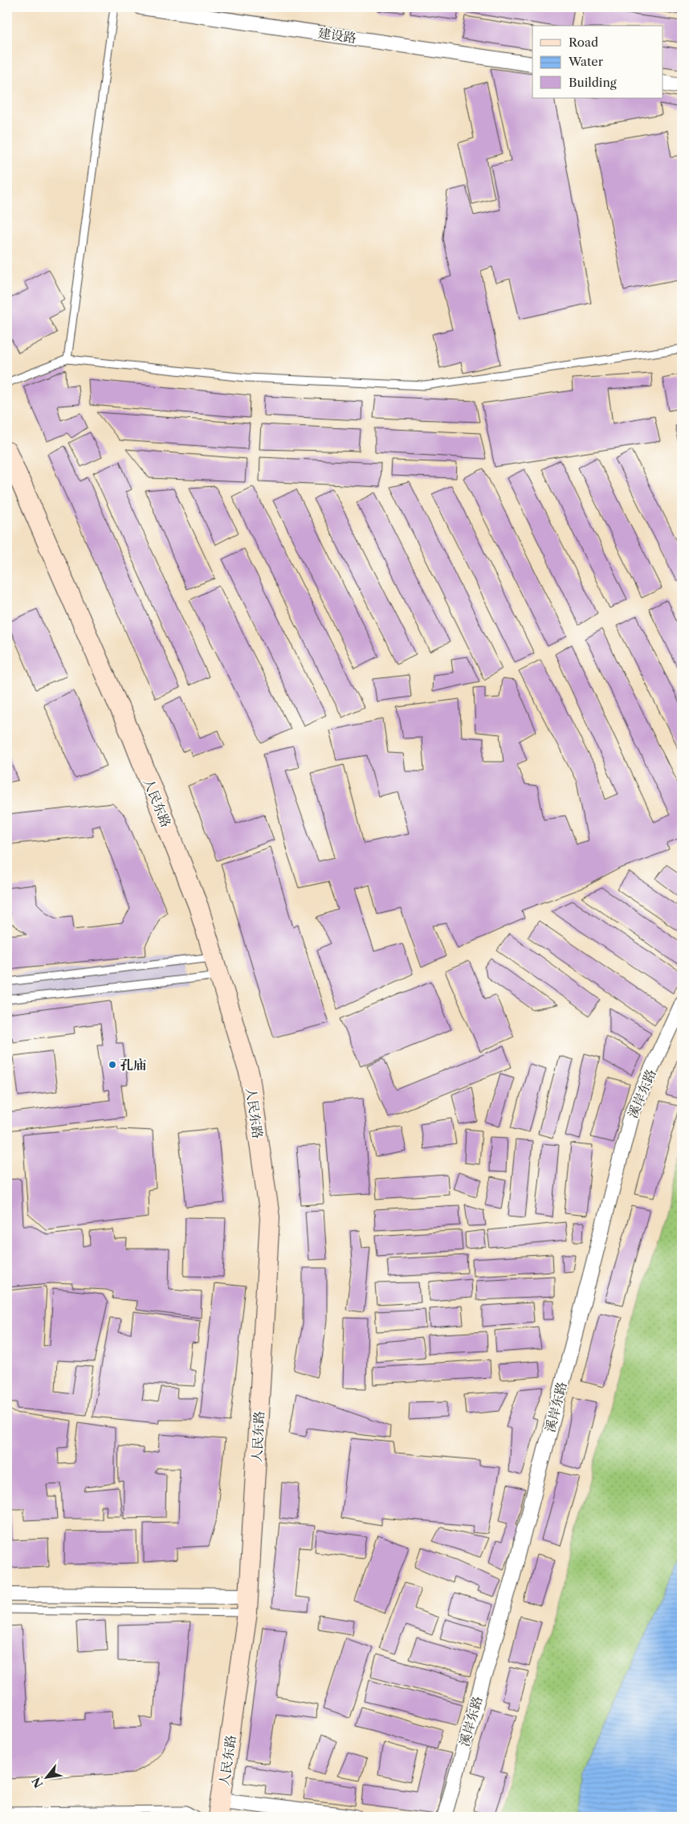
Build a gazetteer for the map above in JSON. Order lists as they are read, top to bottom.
{
  "streets": {
    "main road": ["人民东路"],
    "street": ["建设路", "溪岸东路"]
  },
  "places": ["孔庙"],
  "legend": ["Road", "Water", "Building"],
  "north": "bottom left"
}
